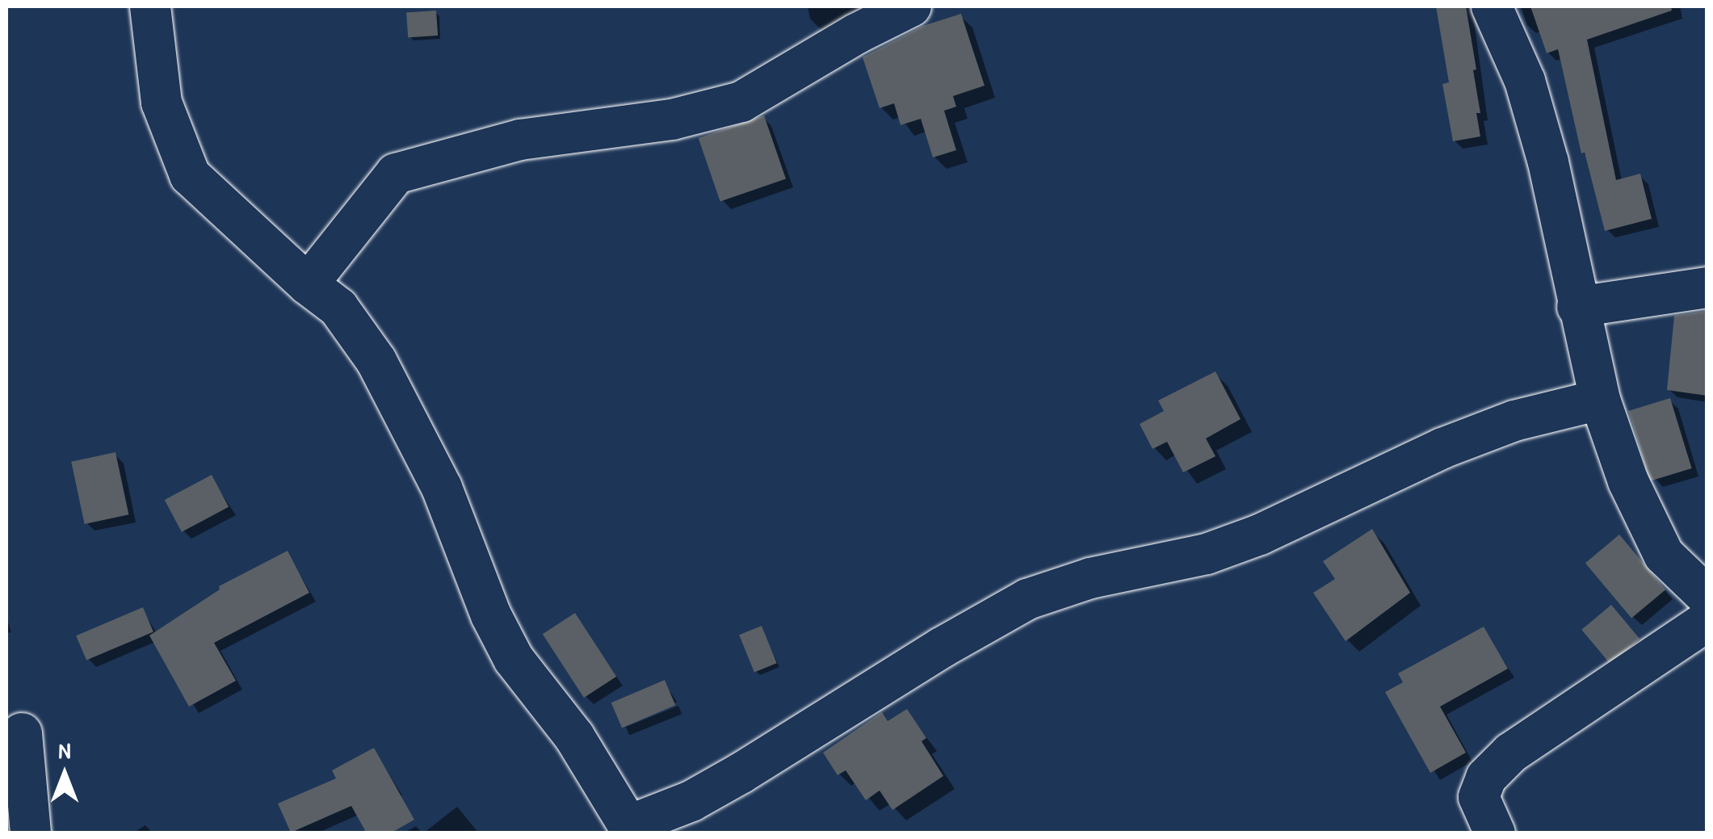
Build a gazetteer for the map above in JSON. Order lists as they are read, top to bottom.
{
  "north": "top"
}
